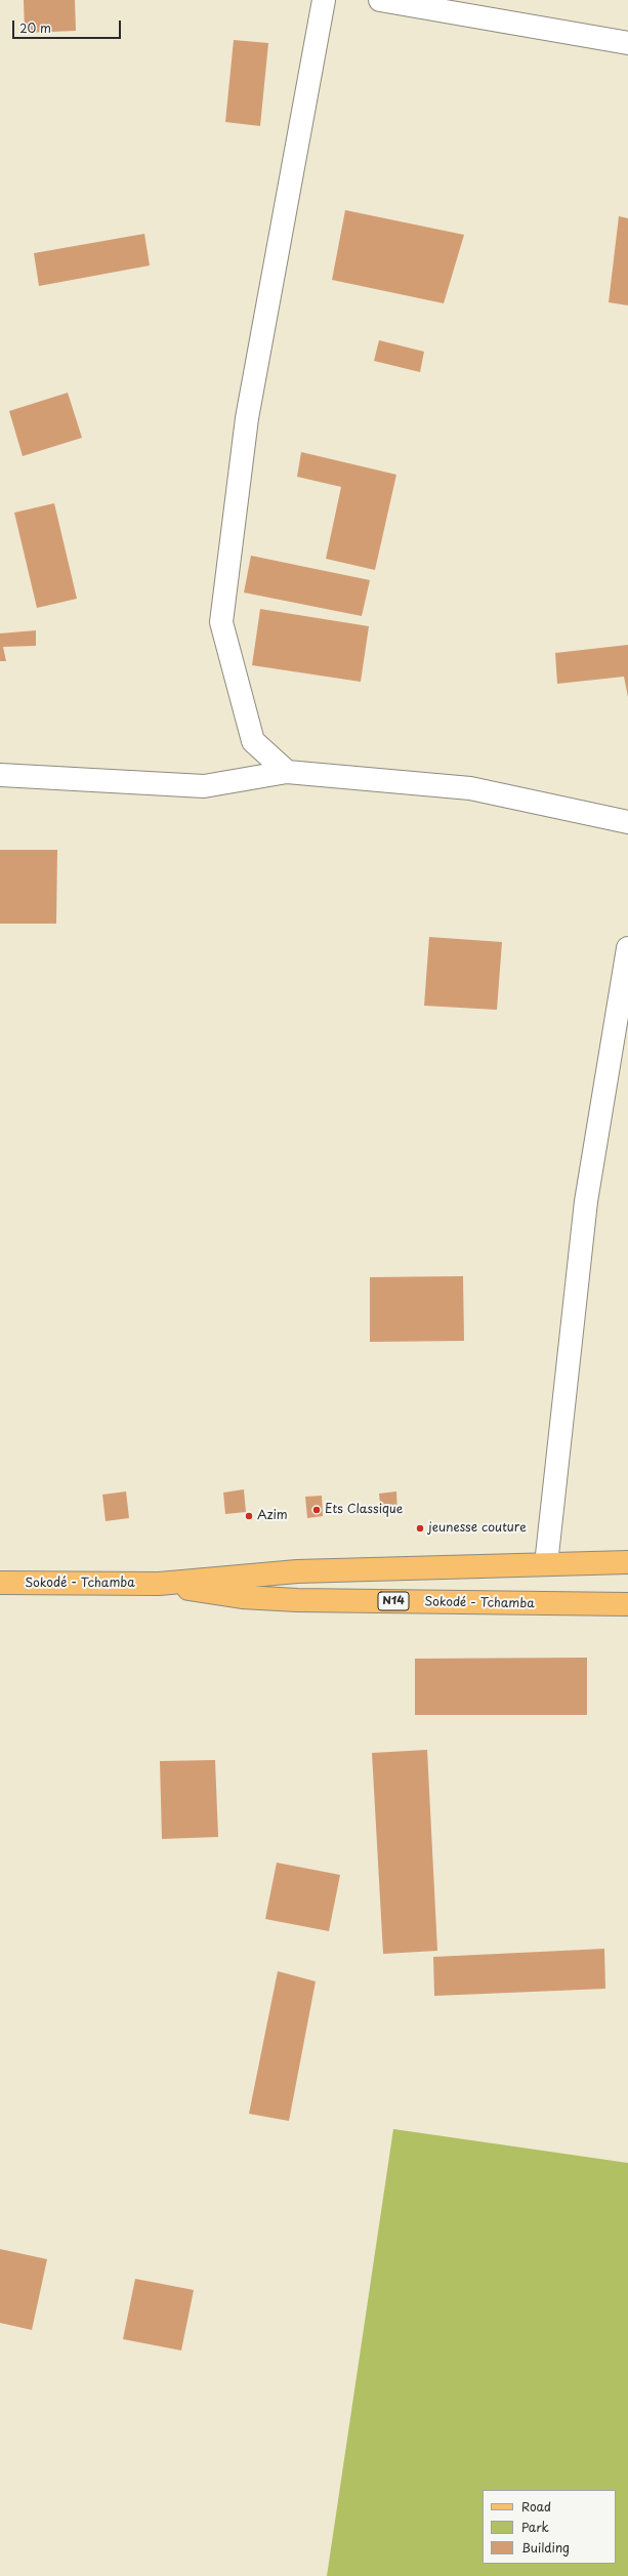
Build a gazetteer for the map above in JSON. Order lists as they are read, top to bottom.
{
  "streets": {
    "main road": ["Sokodé - Tchamba", "N14"]
  },
  "places": ["Ets Classique", "Azim", "jeunesse couture"],
  "legend": ["Road", "Park", "Building"],
  "scale_bar": "20 m"
}
